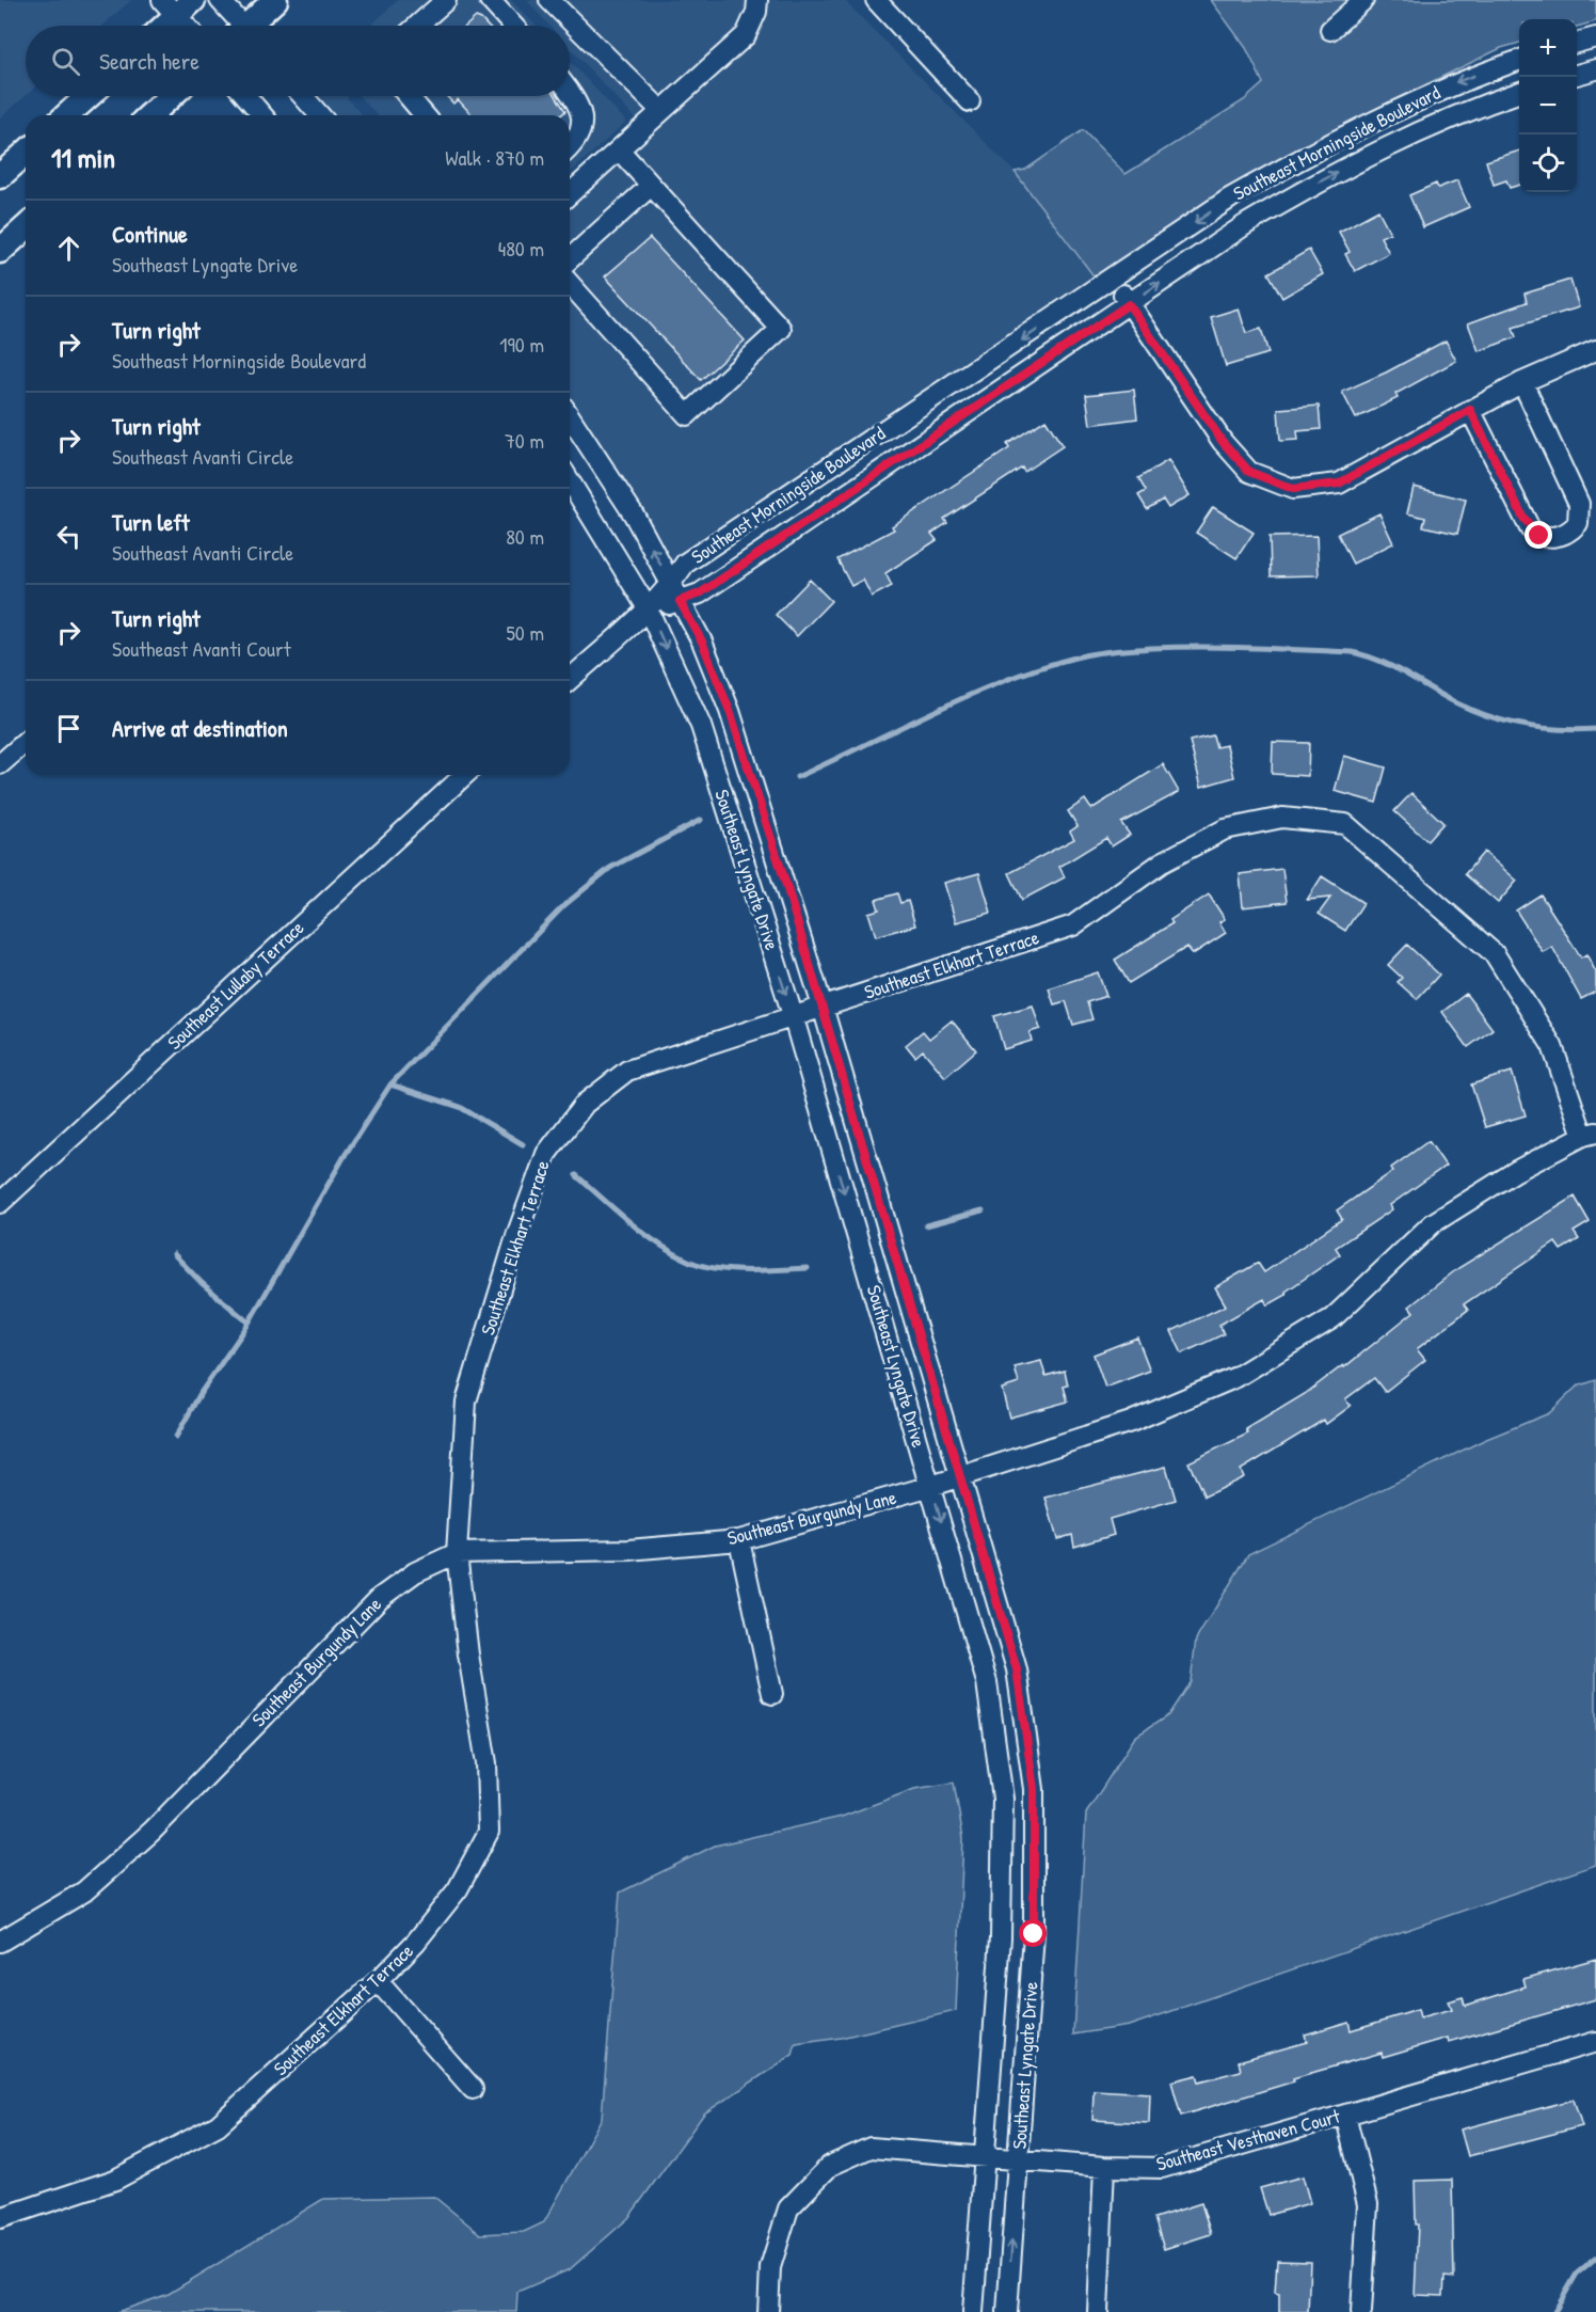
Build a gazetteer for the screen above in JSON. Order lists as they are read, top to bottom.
{
  "streets": {
    "street": [
      "Southeast Morningside Boulevard",
      "Southeast Lyngate Drive",
      "Southeast Elkhart Terrace",
      "Southeast Lullaby Terrace",
      "Southeast Burgundy Lane",
      "Southeast Vesthaven Court"
    ]
  },
  "crossings": [
    ["Southeast Morningside Boulevard", "Southeast Lyngate Drive"],
    ["Southeast Lyngate Drive", "Southeast Elkhart Terrace"],
    ["Southeast Lyngate Drive", "Southeast Burgundy Lane"],
    ["Southeast Lyngate Drive", "Southeast Vesthaven Court"],
    ["Southeast Elkhart Terrace", "Southeast Burgundy Lane"]
  ],
  "page": {
    "map_buttons": ["+", "−"],
    "search": "Search here",
    "heading": ["11 min", "Walk · 870 m"],
    "list": [
      ["Continue", "Southeast Lyngate Drive", "480 m"],
      ["Turn right", "Southeast Morningside Boulevard", "190 m"],
      ["Turn right", "Southeast Avanti Circle", "70 m"],
      ["Turn left", "Southeast Avanti Circle", "80 m"],
      ["Turn right", "Southeast Avanti Court", "50 m"],
      "Arrive at destination"
    ]
  }
}
